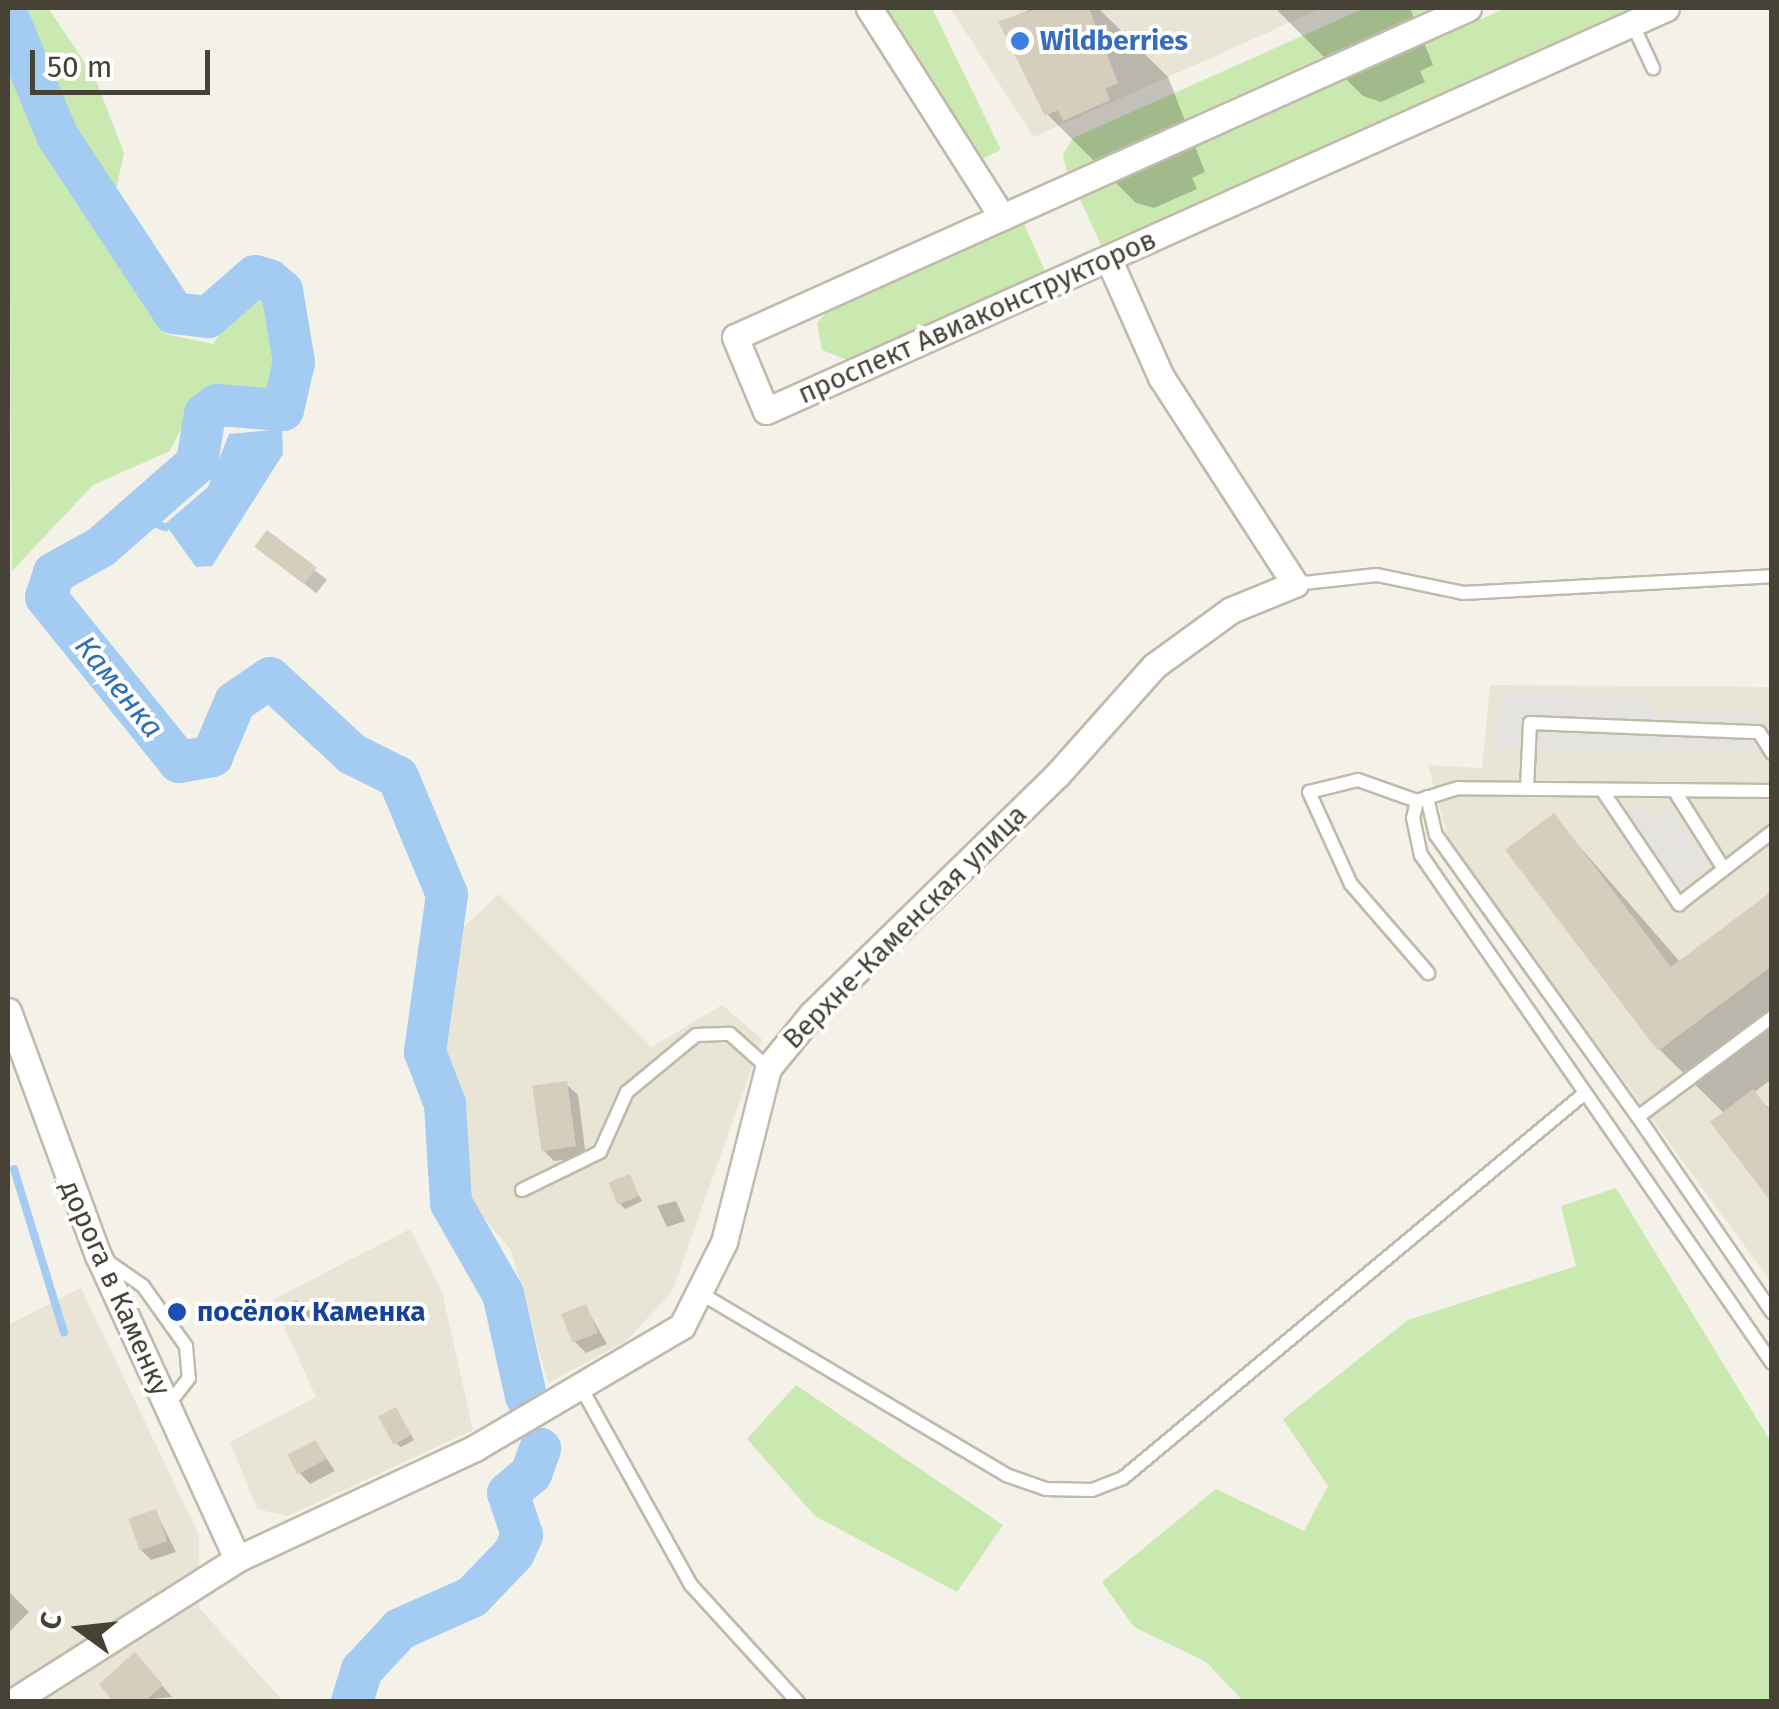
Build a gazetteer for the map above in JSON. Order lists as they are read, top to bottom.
{
  "streets": {
    "street": ["проспект Авиаконструкторов", "Верхне-Каменская улица", "дорога в Каменку"]
  },
  "crossings": [
    ["Верхне-Каменская улица", "дорога в Каменку"]
  ],
  "water": ["Каменка"],
  "places": ["Wildberries", "посёлок Каменка"],
  "scale_bar": "50 m",
  "north": "left"
}
